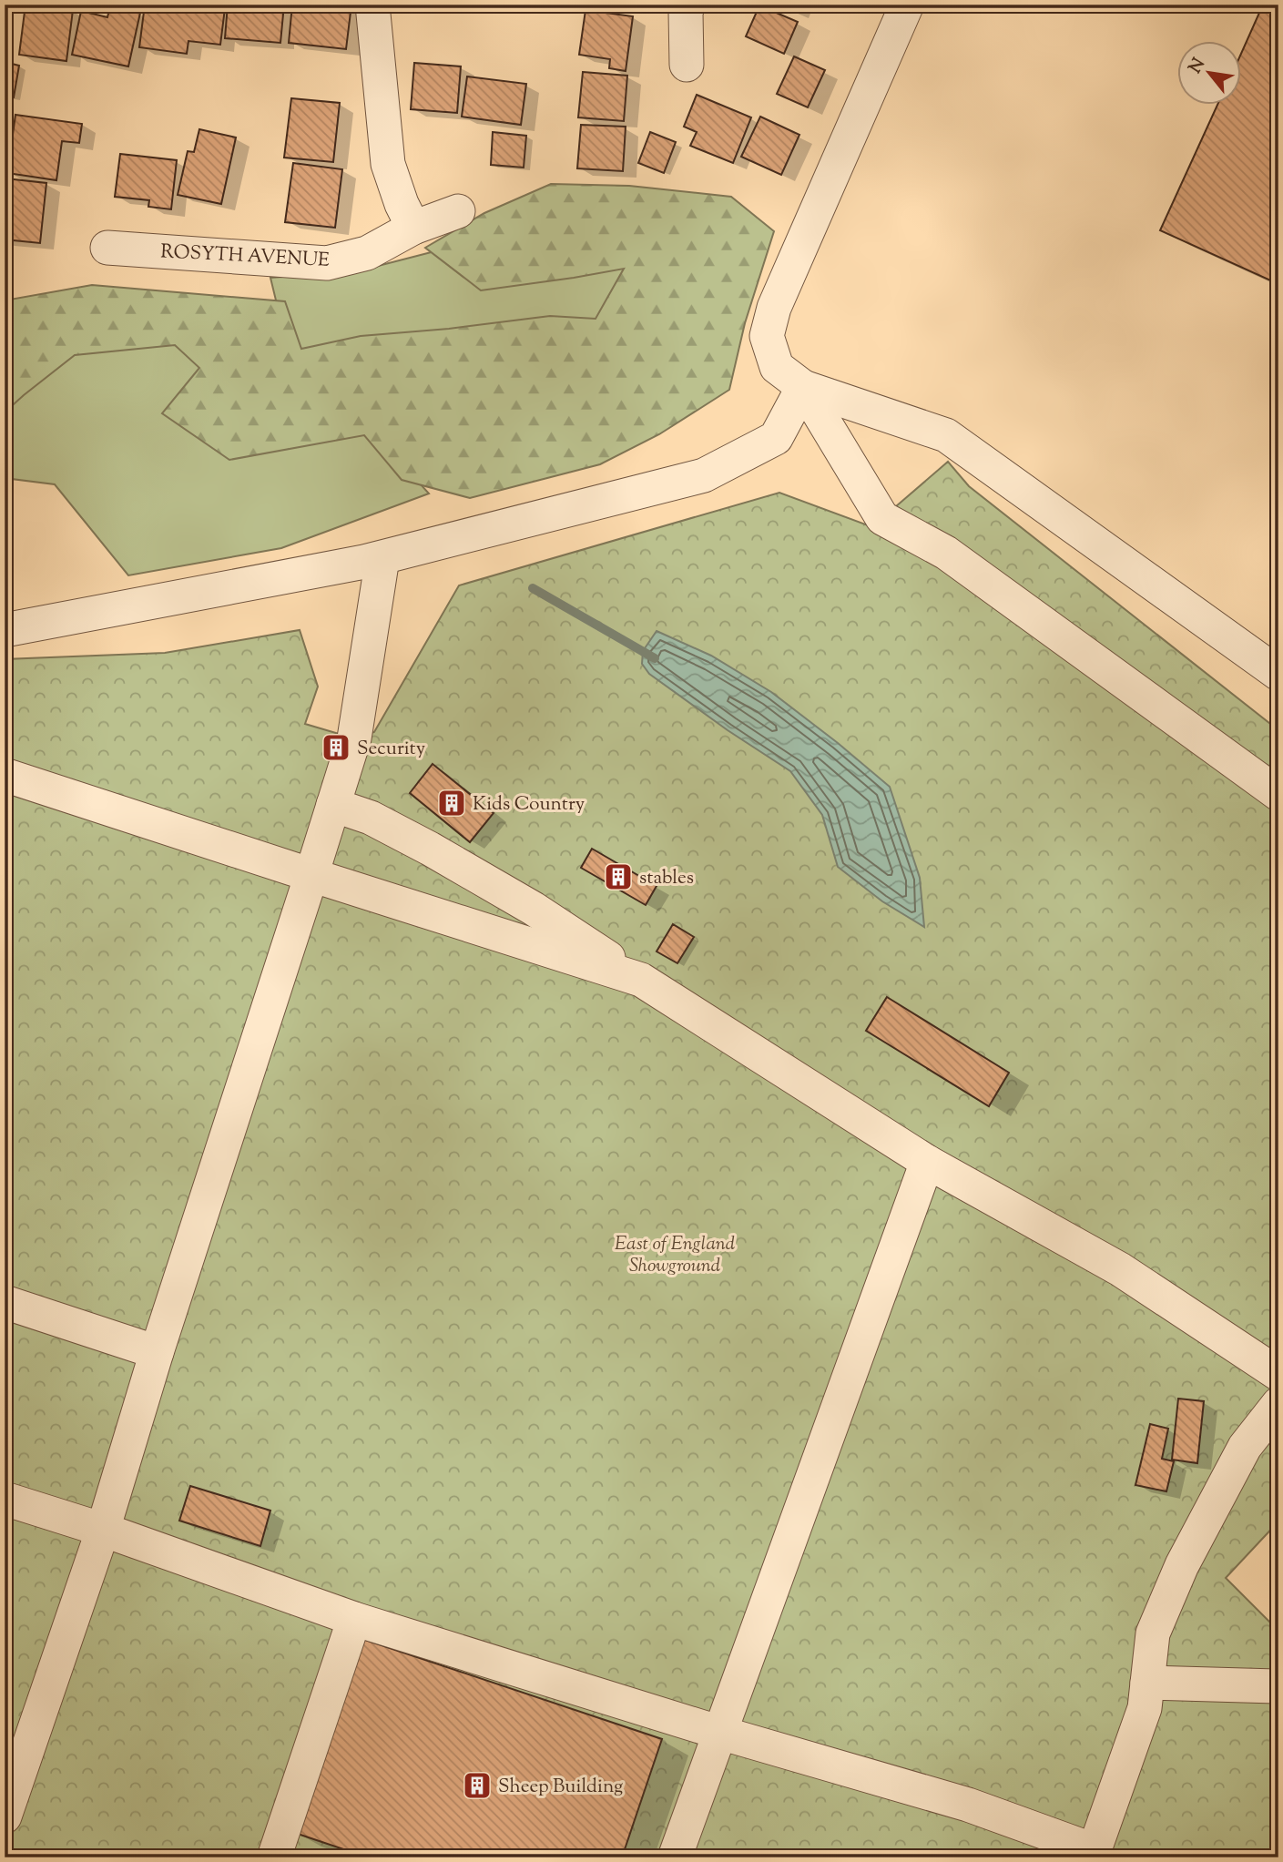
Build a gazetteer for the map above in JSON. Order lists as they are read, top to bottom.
{
  "streets": {
    "street": ["ROSYTH AVENUE"]
  },
  "parks": ["East of England Showground"],
  "places": {
    "building": [
      "Security",
      "Kids Country",
      "stables",
      "Sheep Building"
    ]
  },
  "north": "top left"
}
